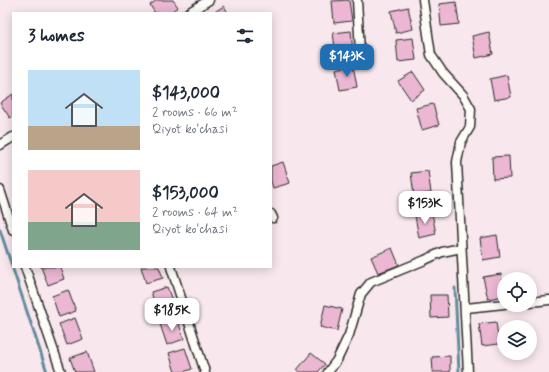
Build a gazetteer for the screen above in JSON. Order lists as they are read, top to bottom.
{
  "page": {
    "heading": "3 homes",
    "price": ["$143K", "$153K", "$185K"],
    "list": [
      {
        "name": "$143,000",
        "note": "2 rooms · 66 m² · Qiyot ko'chasi"
      },
      {
        "name": "$153,000",
        "note": "2 rooms · 64 m² · Qiyot ko'chasi"
      }
    ]
  }
}
